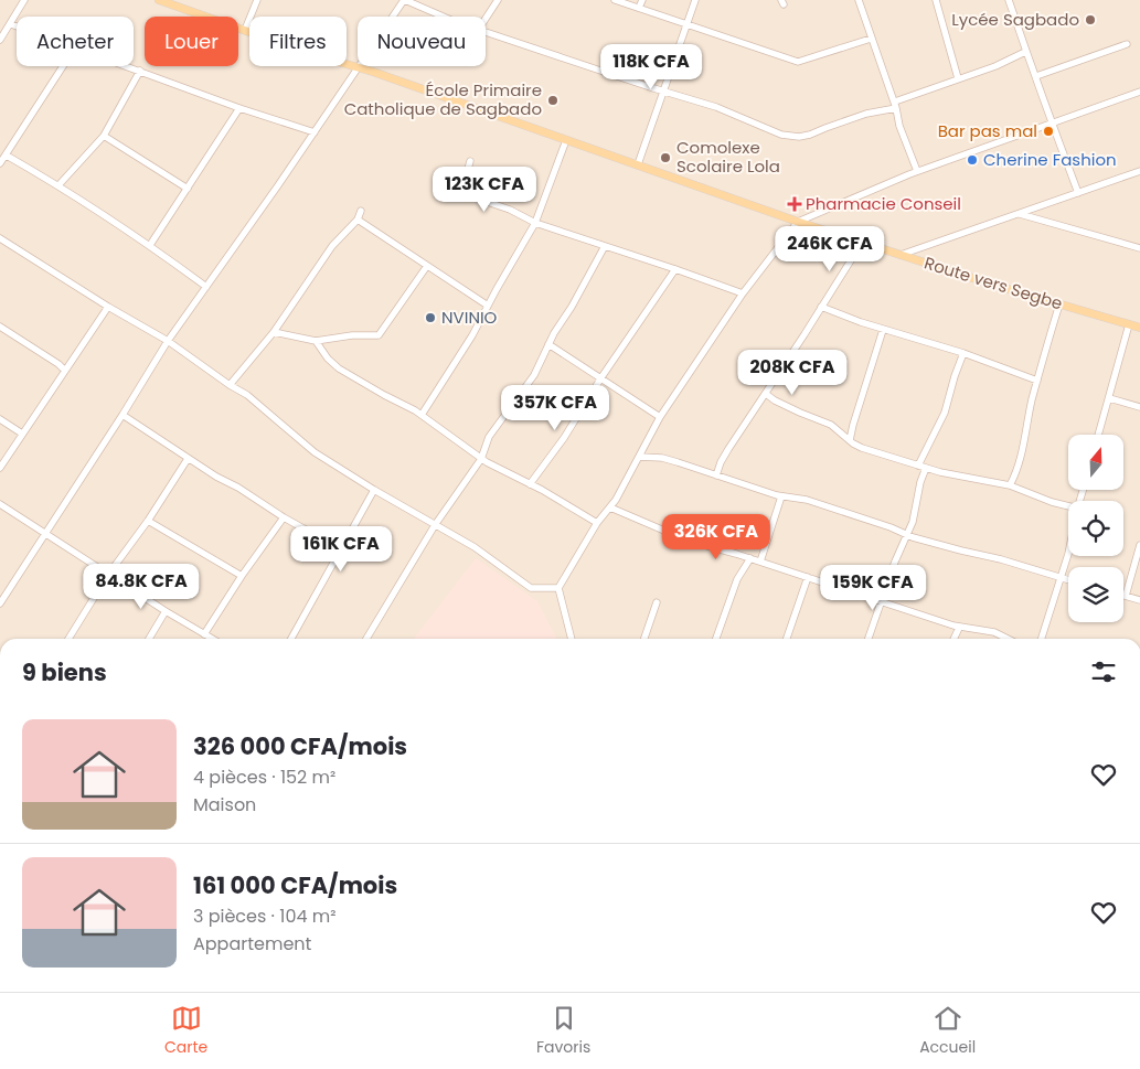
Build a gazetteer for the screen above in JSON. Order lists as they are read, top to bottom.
{
  "streets": {
    "main road": ["Route vers Segbe"]
  },
  "places": {
    "other": [
      "Lycée Sagbado",
      "École Primaire Catholique de Sagbado",
      "Bar pas mal",
      "Comolexe Scolaire Lola",
      "Cherine Fashion",
      "NVINIO"
    ],
    "health": ["Pharmacie Conseil"]
  },
  "north": "top",
  "page": {
    "chip": [
      "Acheter",
      "Louer",
      "Filtres",
      "Nouveau"
    ],
    "price": [
      "118K CFA",
      "123K CFA",
      "246K CFA",
      "208K CFA",
      "357K CFA",
      "326K CFA",
      "161K CFA",
      "84.8K CFA",
      "159K CFA"
    ],
    "heading": "9 biens",
    "list": [
      {
        "name": "326 000 CFA/mois",
        "note": "4 pièces · 152 m² · Maison"
      },
      {
        "name": "161 000 CFA/mois",
        "note": "3 pièces · 104 m² · Appartement"
      }
    ],
    "tabs": ["Carte", "Favoris", "Accueil"]
  }
}
